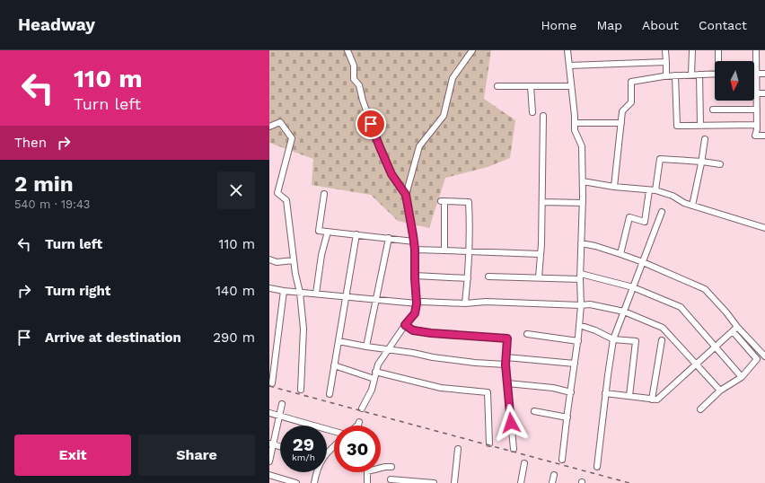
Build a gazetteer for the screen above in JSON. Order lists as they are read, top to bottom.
{
  "north": "bottom",
  "page": {
    "header": "Headway",
    "nav": [
      "Home",
      "Map",
      "About",
      "Contact"
    ],
    "turn": ["110 m", "Turn left"],
    "then": "Then",
    "heading": ["2 min", "540 m · 19:43"],
    "list": [
      {
        "name": "Turn left",
        "value": "110 m"
      },
      {
        "name": "Turn right",
        "value": "140 m"
      },
      {
        "name": "Arrive at destination",
        "value": "290 m"
      }
    ],
    "speed": "29 km/h",
    "limit": "30",
    "buttons": ["Exit", "Share"]
  }
}
